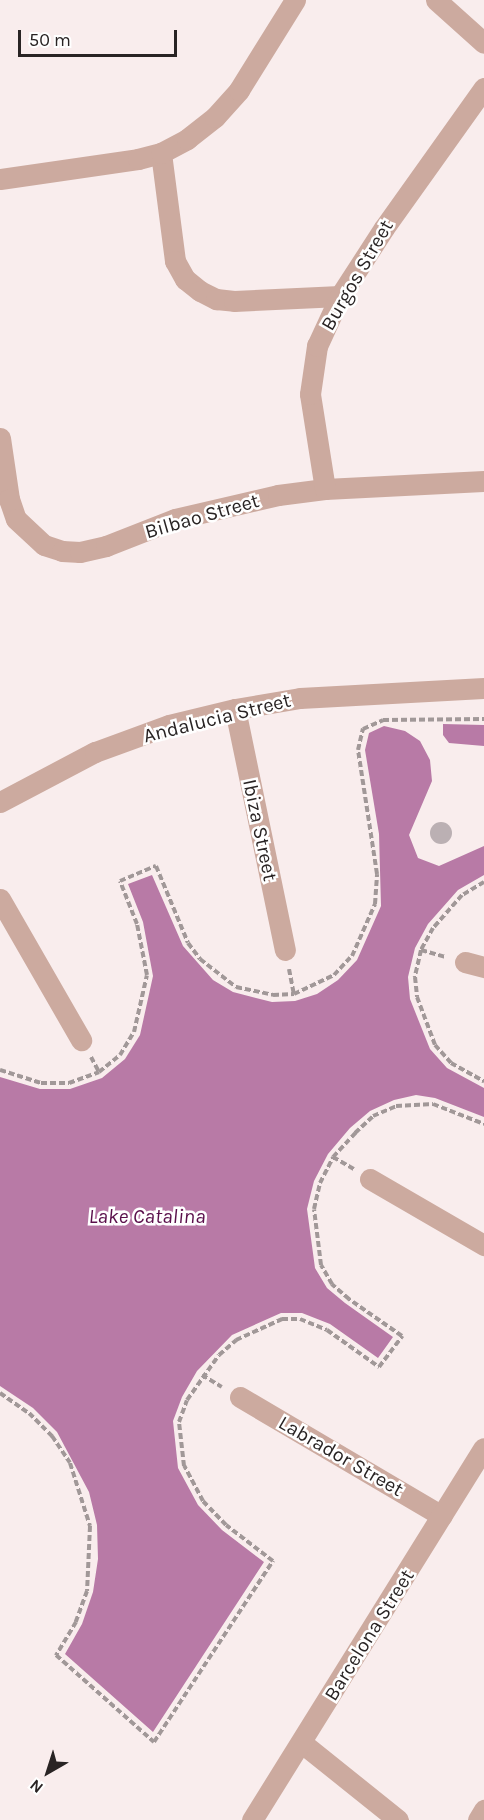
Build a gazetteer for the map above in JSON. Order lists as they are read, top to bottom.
{
  "streets": {
    "street": [
      "Burgos Street",
      "Bilbao Street",
      "Andalucia Street",
      "Ibiza Street",
      "Labrador Street",
      "Barcelona Street"
    ]
  },
  "crossings": [
    ["Burgos Street", "Bilbao Street"],
    ["Andalucia Street", "Ibiza Street"],
    ["Labrador Street", "Barcelona Street"]
  ],
  "water": ["Lake Catalina"],
  "scale_bar": "50 m",
  "north": "bottom left"
}
